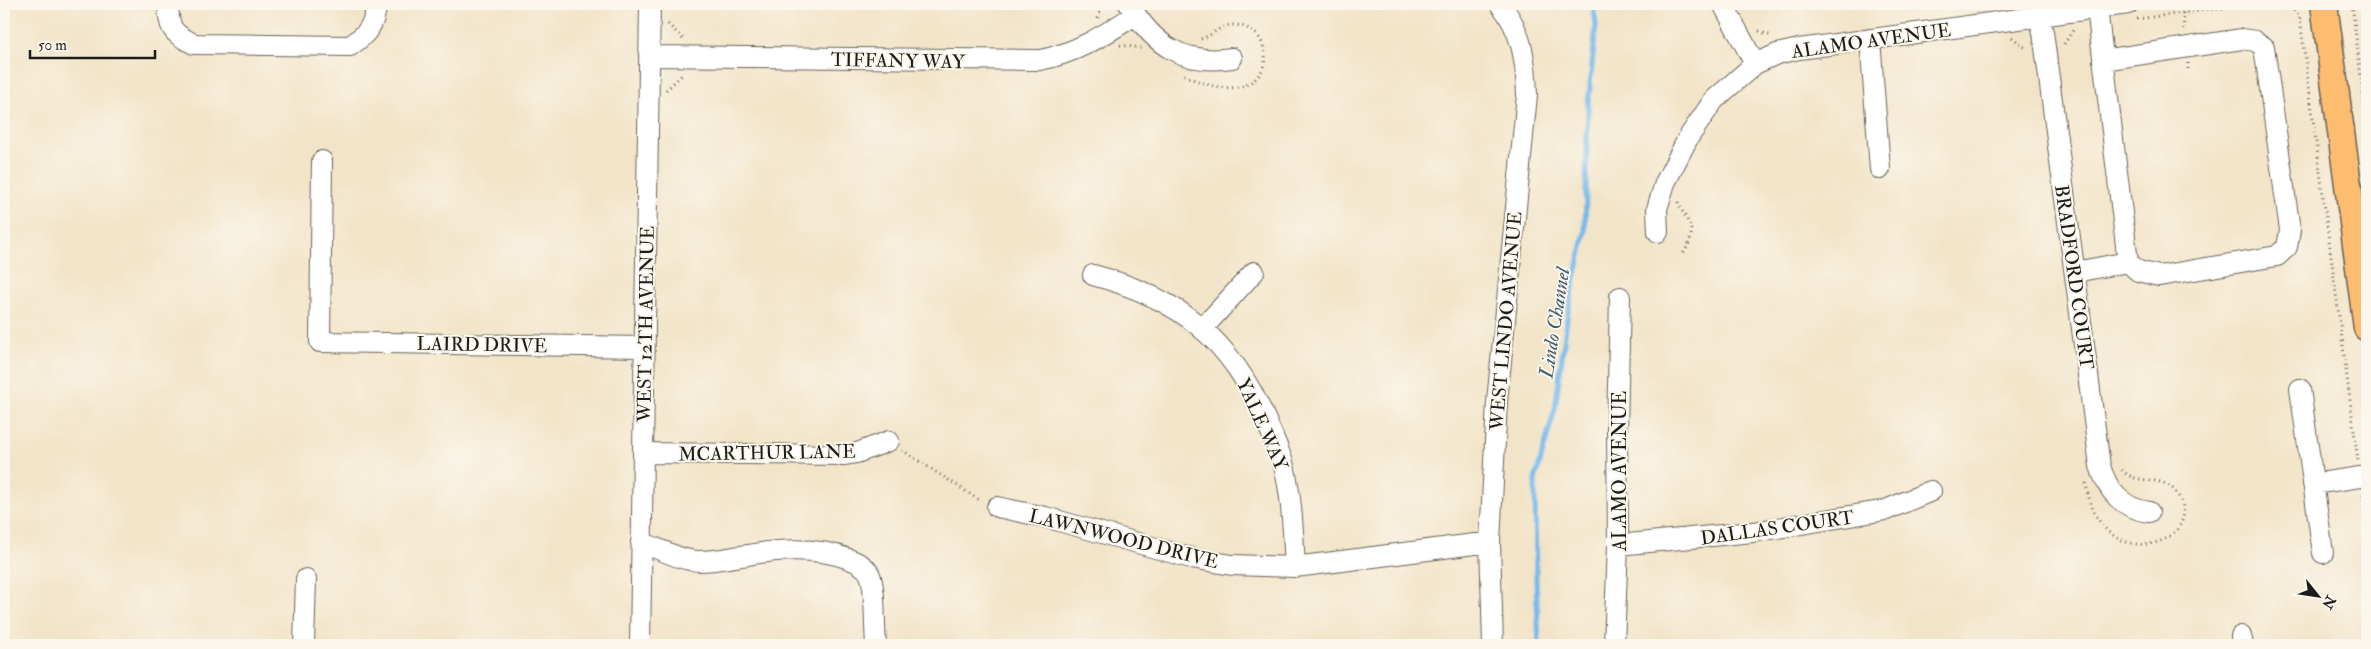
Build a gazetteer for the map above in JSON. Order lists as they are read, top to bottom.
{
  "streets": {
    "street": [
      "ALAMO AVENUE",
      "TIFFANY WAY",
      "BRADFORD COURT",
      "WEST LINDO AVENUE",
      "WEST 12TH AVENUE",
      "LAIRD DRIVE",
      "YALE WAY",
      "MCARTHUR LANE",
      "DALLAS COURT",
      "LAWNWOOD DRIVE"
    ]
  },
  "crossings": [
    ["ALAMO AVENUE", "BRADFORD COURT"],
    ["ALAMO AVENUE", "DALLAS COURT"],
    ["TIFFANY WAY", "WEST 12TH AVENUE"],
    ["WEST LINDO AVENUE", "LAWNWOOD DRIVE"],
    ["WEST 12TH AVENUE", "LAIRD DRIVE"],
    ["WEST 12TH AVENUE", "MCARTHUR LANE"],
    ["YALE WAY", "LAWNWOOD DRIVE"]
  ],
  "water": ["Lindo Channel"],
  "scale_bar": "50 m",
  "north": "bottom right"
}
